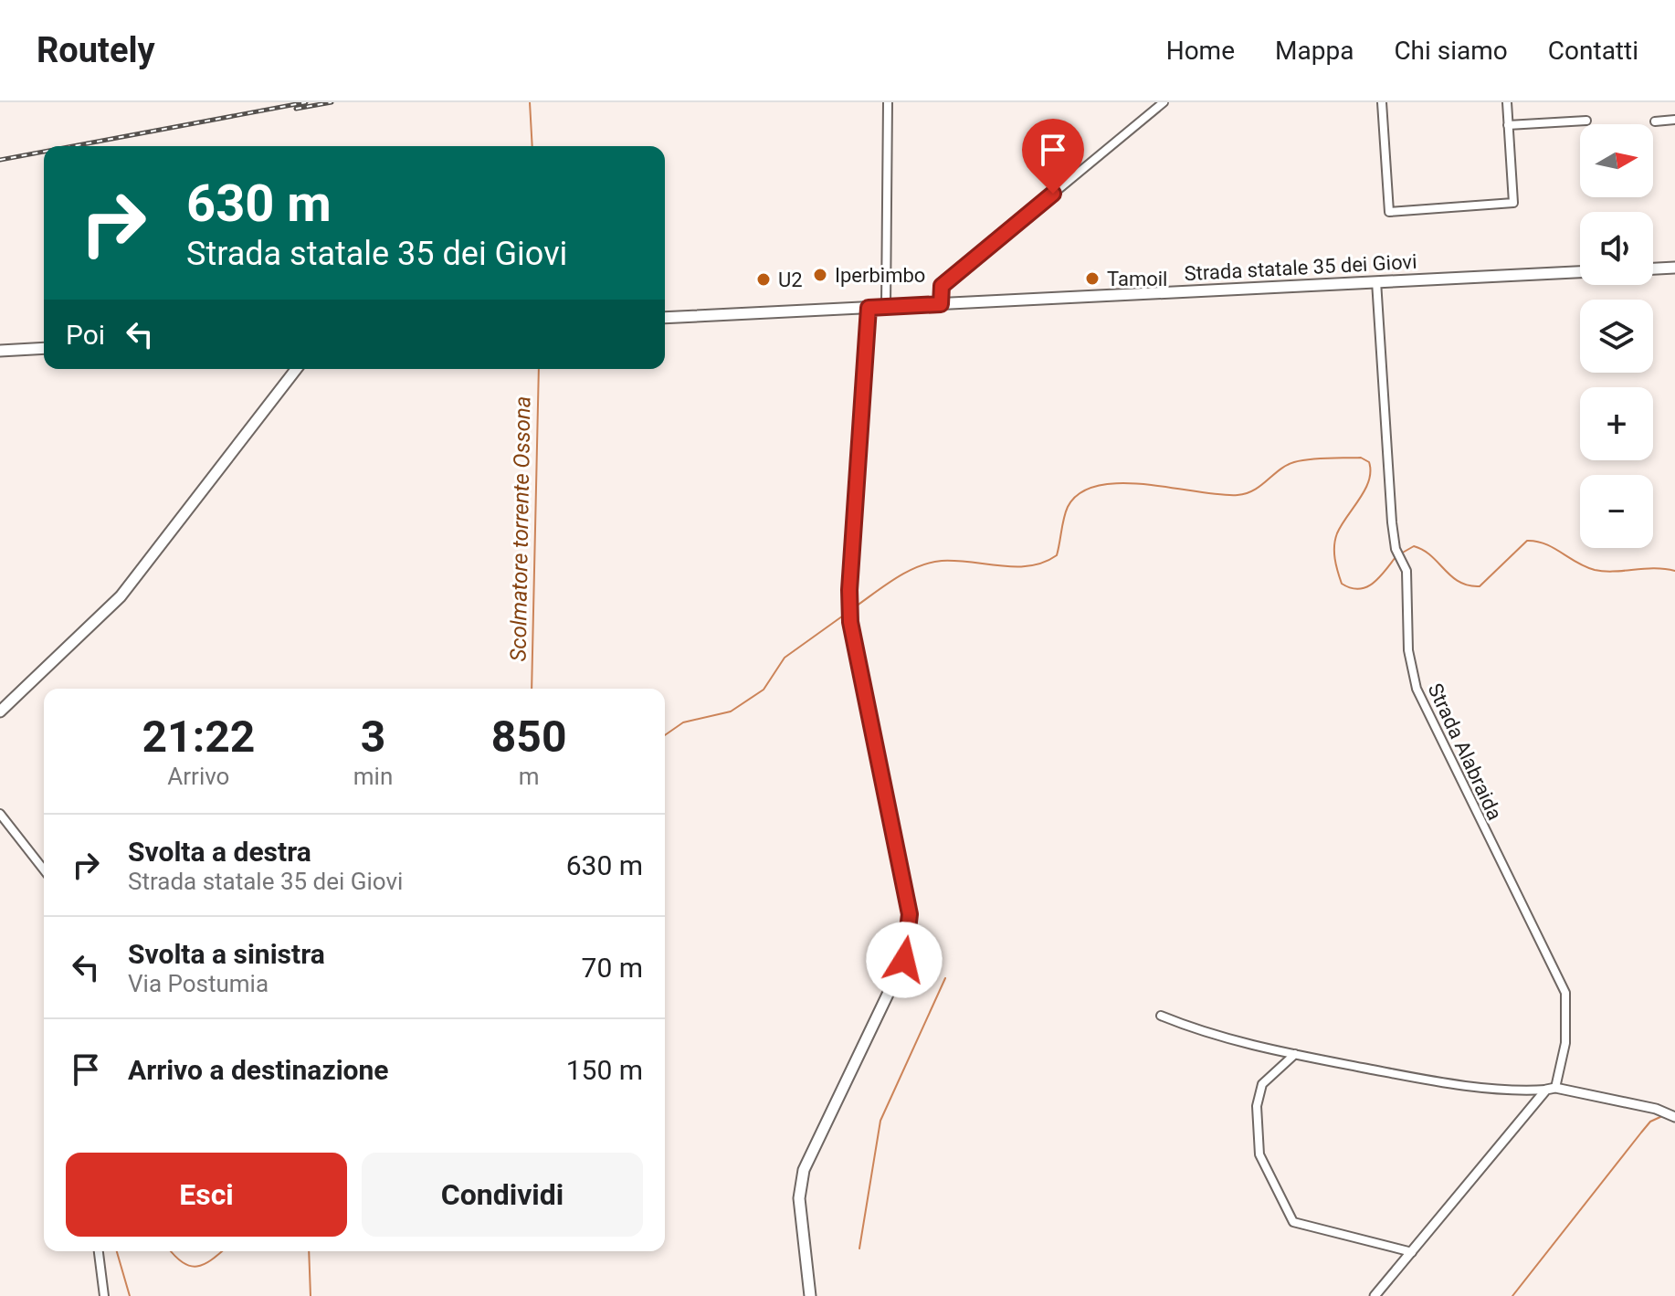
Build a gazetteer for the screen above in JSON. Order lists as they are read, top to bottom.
{
  "streets": {
    "main road": ["Strada statale 35 dei Giovi"],
    "street": ["Strada Alabraida"]
  },
  "crossings": [
    ["Strada statale 35 dei Giovi", "Strada Alabraida"]
  ],
  "water": ["Scolmatore torrente Ossona"],
  "places": ["Iperbimbo", "Tamoil", "U2"],
  "north": "right",
  "page": {
    "header": "Routely",
    "nav": [
      "Home",
      "Mappa",
      "Chi siamo",
      "Contatti"
    ],
    "map_buttons": ["+", "−"],
    "turn": ["630 m", "Strada statale 35 dei Giovi"],
    "then": "Poi",
    "eta": [
      "21:22",
      "Arrivo",
      "3",
      "min",
      "850",
      "m"
    ],
    "list": [
      {
        "name": "Svolta a destra",
        "note": "Strada statale 35 dei Giovi",
        "value": "630 m"
      },
      {
        "name": "Svolta a sinistra",
        "note": "Via Postumia",
        "value": "70 m"
      },
      {
        "name": "Arrivo a destinazione",
        "value": "150 m"
      }
    ],
    "buttons": ["Esci", "Condividi"]
  }
}
